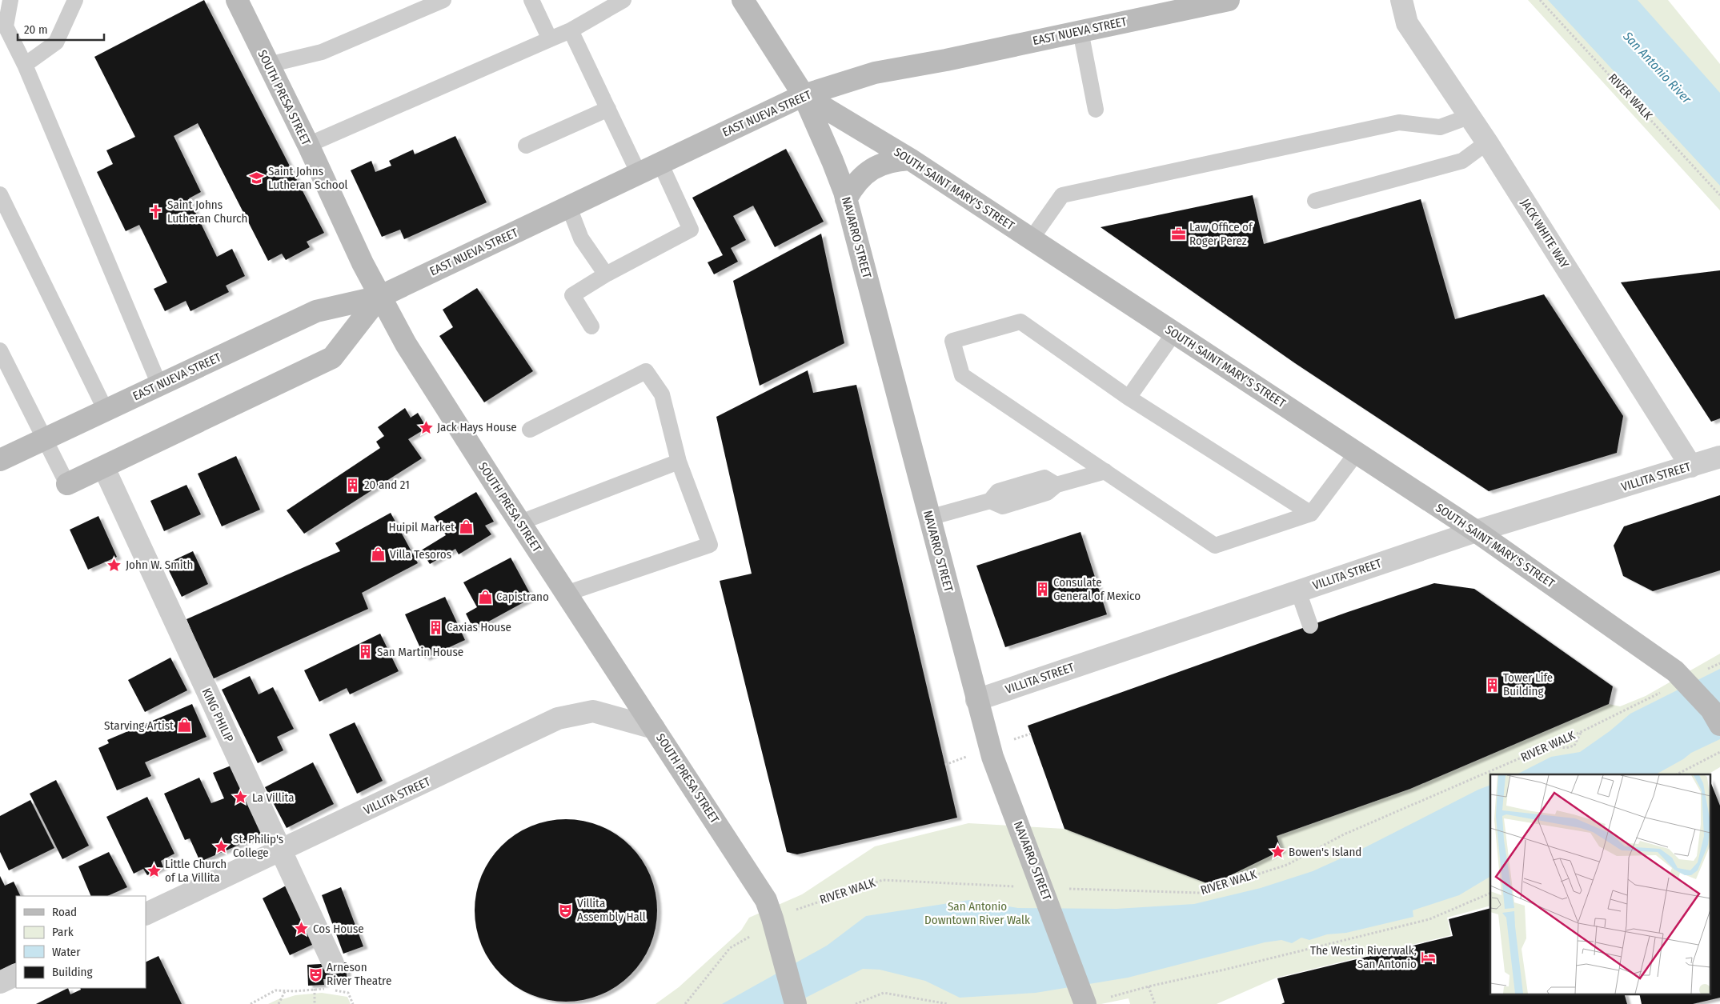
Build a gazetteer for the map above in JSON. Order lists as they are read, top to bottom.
{
  "streets": {
    "street": [
      "EAST NUEVA STREET",
      "SOUTH PRESA STREET",
      "SOUTH SAINT MARY'S STREET",
      "JACK WHITE WAY",
      "NAVARRO STREET",
      "VILLITA STREET",
      "KING PHILIP"
    ],
    "path": ["RIVER WALK"]
  },
  "crossings": [
    ["EAST NUEVA STREET", "SOUTH PRESA STREET"],
    ["EAST NUEVA STREET", "SOUTH SAINT MARY'S STREET"],
    ["EAST NUEVA STREET", "NAVARRO STREET"],
    ["EAST NUEVA STREET", "KING PHILIP"],
    ["SOUTH PRESA STREET", "VILLITA STREET"],
    ["SOUTH SAINT MARY'S STREET", "NAVARRO STREET"],
    ["SOUTH SAINT MARY'S STREET", "VILLITA STREET"],
    ["JACK WHITE WAY", "VILLITA STREET"],
    ["NAVARRO STREET", "VILLITA STREET"],
    ["VILLITA STREET", "KING PHILIP"]
  ],
  "water": ["San Antonio River"],
  "parks": ["San Antonio Downtown River Walk"],
  "places": {
    "school or university": ["Saint Johns Lutheran School"],
    "church": ["Saint Johns Lutheran Church"],
    "office": ["Law Office of Roger Perez"],
    "place": [
      "Jack Hays House",
      "John W. Smith",
      "La Villita",
      "St. Philip's College",
      "Bowen's Island",
      "Little Church of La Villita",
      "Cos House"
    ],
    "building": [
      "20 and 21",
      "Consulate General of Mexico",
      "Caxias House",
      "San Martin House",
      "Tower Life Building"
    ],
    "shop": [
      "Huipil Market",
      "Villa Tesoros",
      "Capistrano",
      "Starving Artist"
    ],
    "theatre": ["Villita Assembly Hall", "Arneson River Theatre"],
    "hotel": ["The Westin Riverwalk, San Antonio"]
  },
  "legend": [
    "Road",
    "Park",
    "Water",
    "Building"
  ],
  "scale_bar": "20 m"
}
